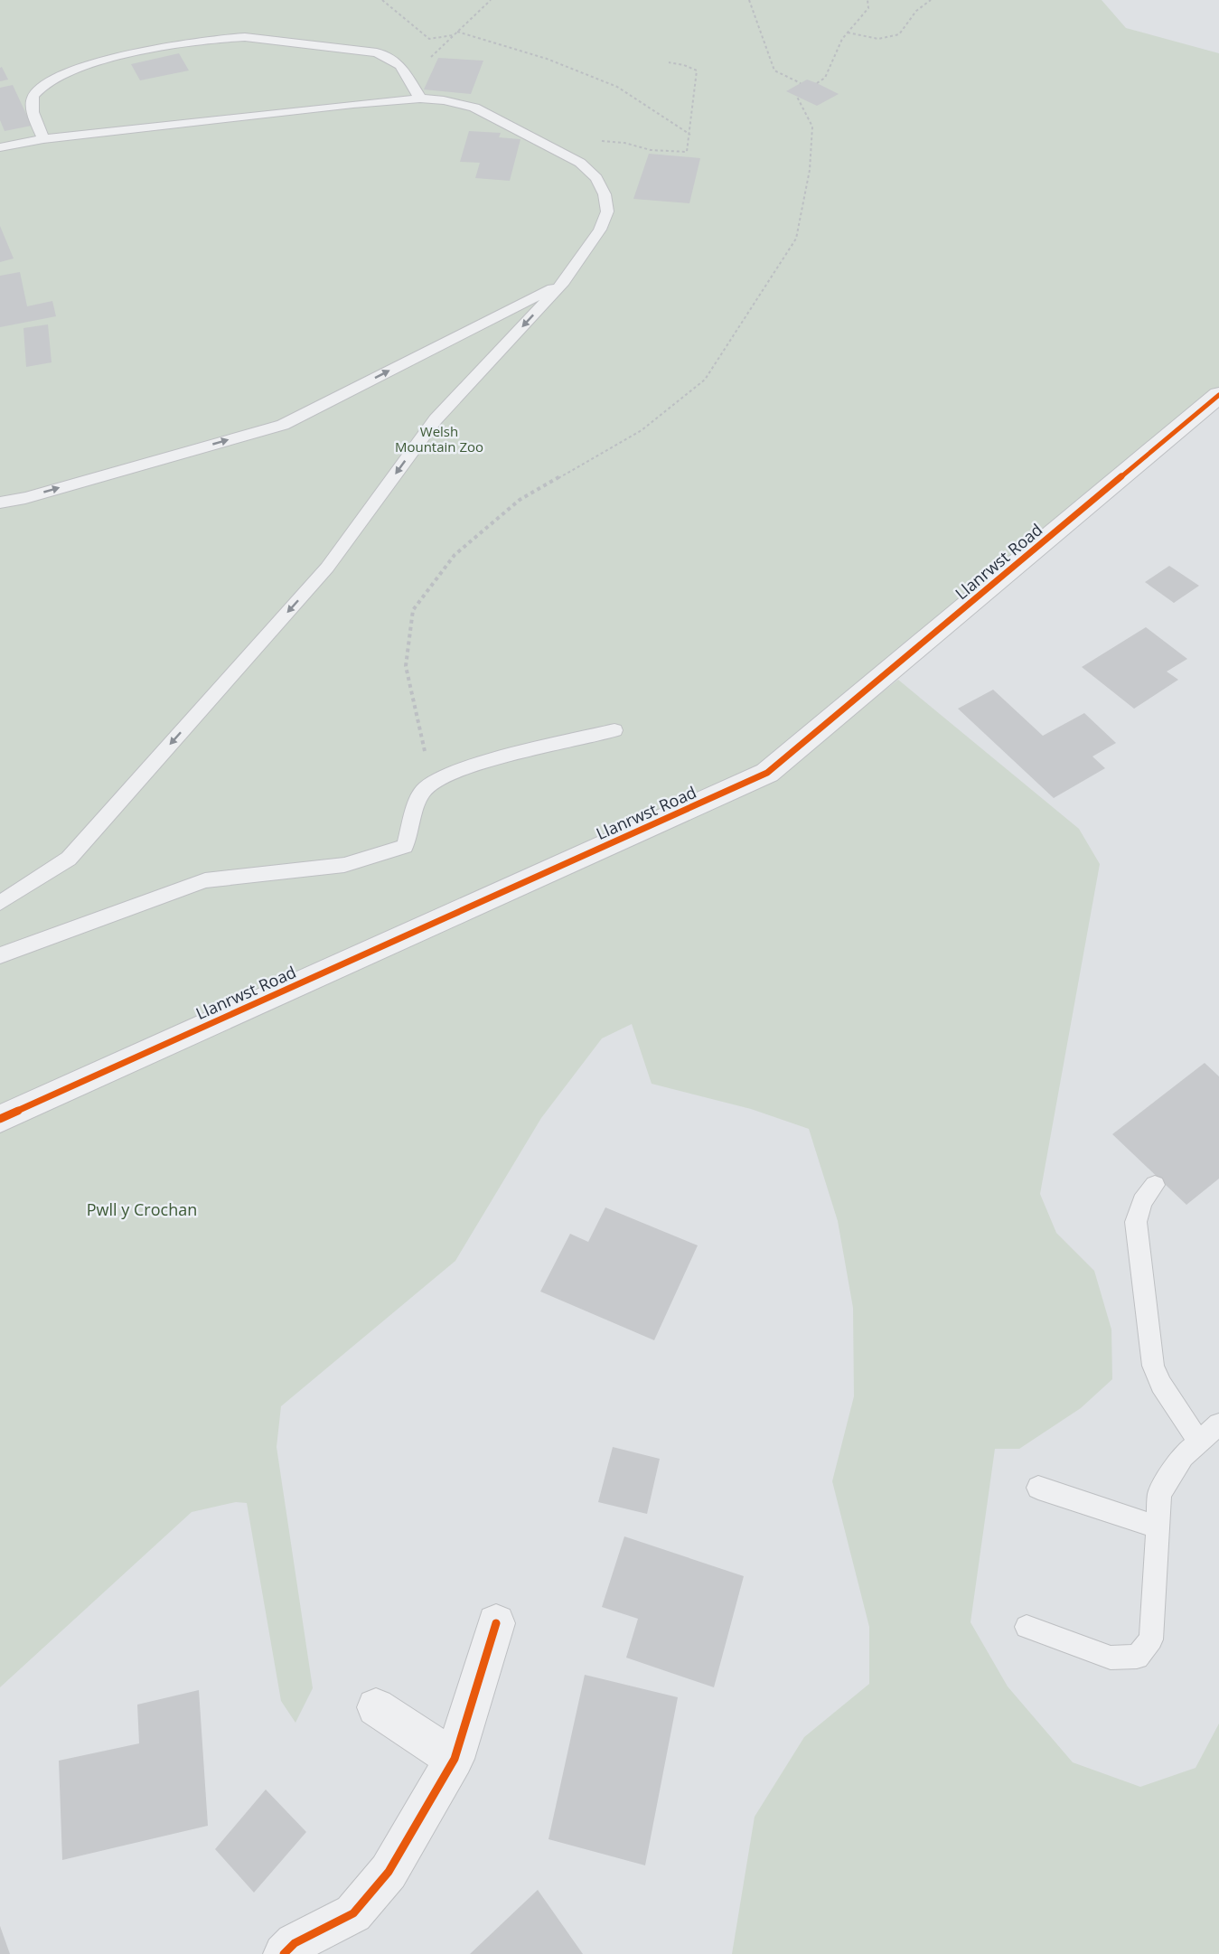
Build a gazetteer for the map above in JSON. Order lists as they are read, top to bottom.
{
  "streets": {
    "street": ["Llanrwst Road"]
  },
  "parks": ["Welsh Mountain Zoo", "Pwll y Crochan"]
}
